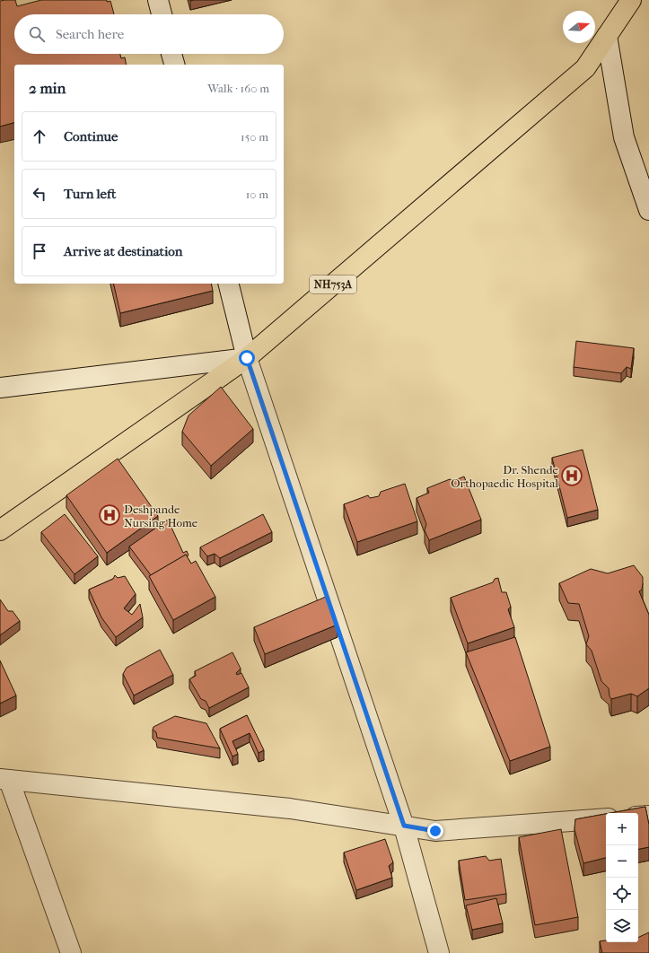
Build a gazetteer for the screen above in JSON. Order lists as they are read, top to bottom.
{
  "streets": {
    "highway": ["NH753A"]
  },
  "places": {
    "hospital": ["Dr. Shende Orthopaedic Hospital", "Deshpande Nursing Home"]
  },
  "north": "right",
  "page": {
    "search": "Search here",
    "heading": ["2 min", "Walk · 160 m"],
    "list": [
      ["Continue", "150 m"],
      ["Turn left", "10 m"],
      "Arrive at destination"
    ],
    "map_buttons": ["+", "−"]
  }
}
